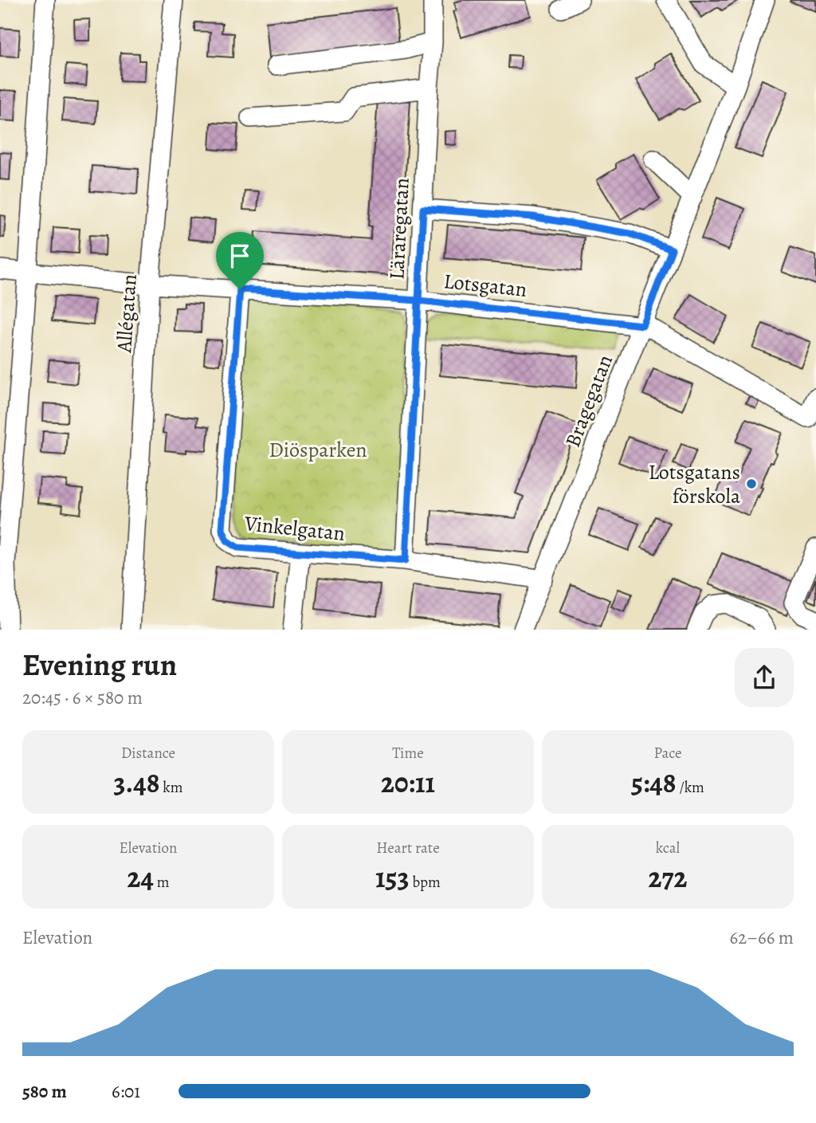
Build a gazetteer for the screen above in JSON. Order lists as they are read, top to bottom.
{
  "streets": {
    "street": [
      "Läraregatan",
      "Lotsgatan",
      "Allégatan",
      "Bragegatan",
      "Vinkelgatan"
    ]
  },
  "crossings": [
    ["Läraregatan", "Lotsgatan"],
    ["Läraregatan", "Vinkelgatan"],
    ["Lotsgatan", "Allégatan"],
    ["Lotsgatan", "Bragegatan"],
    ["Lotsgatan", "Vinkelgatan"],
    ["Bragegatan", "Vinkelgatan"]
  ],
  "parks": ["Diösparken"],
  "places": ["Lotsgatans förskola"],
  "page": {
    "heading": ["Evening run", "20:45 · 6 × 580 m"],
    "stats": [
      ["Distance", "3.48 km"],
      ["Time", "20:11"],
      ["Pace", "5:48 /km"],
      ["Elevation", "24 m"],
      ["Heart rate", "153 bpm"],
      ["kcal", "272"]
    ],
    "chart": ["Elevation", "62–66 m"],
    "list": [
      {
        "name": "580 m",
        "note": "6:01"
      }
    ]
  }
}
